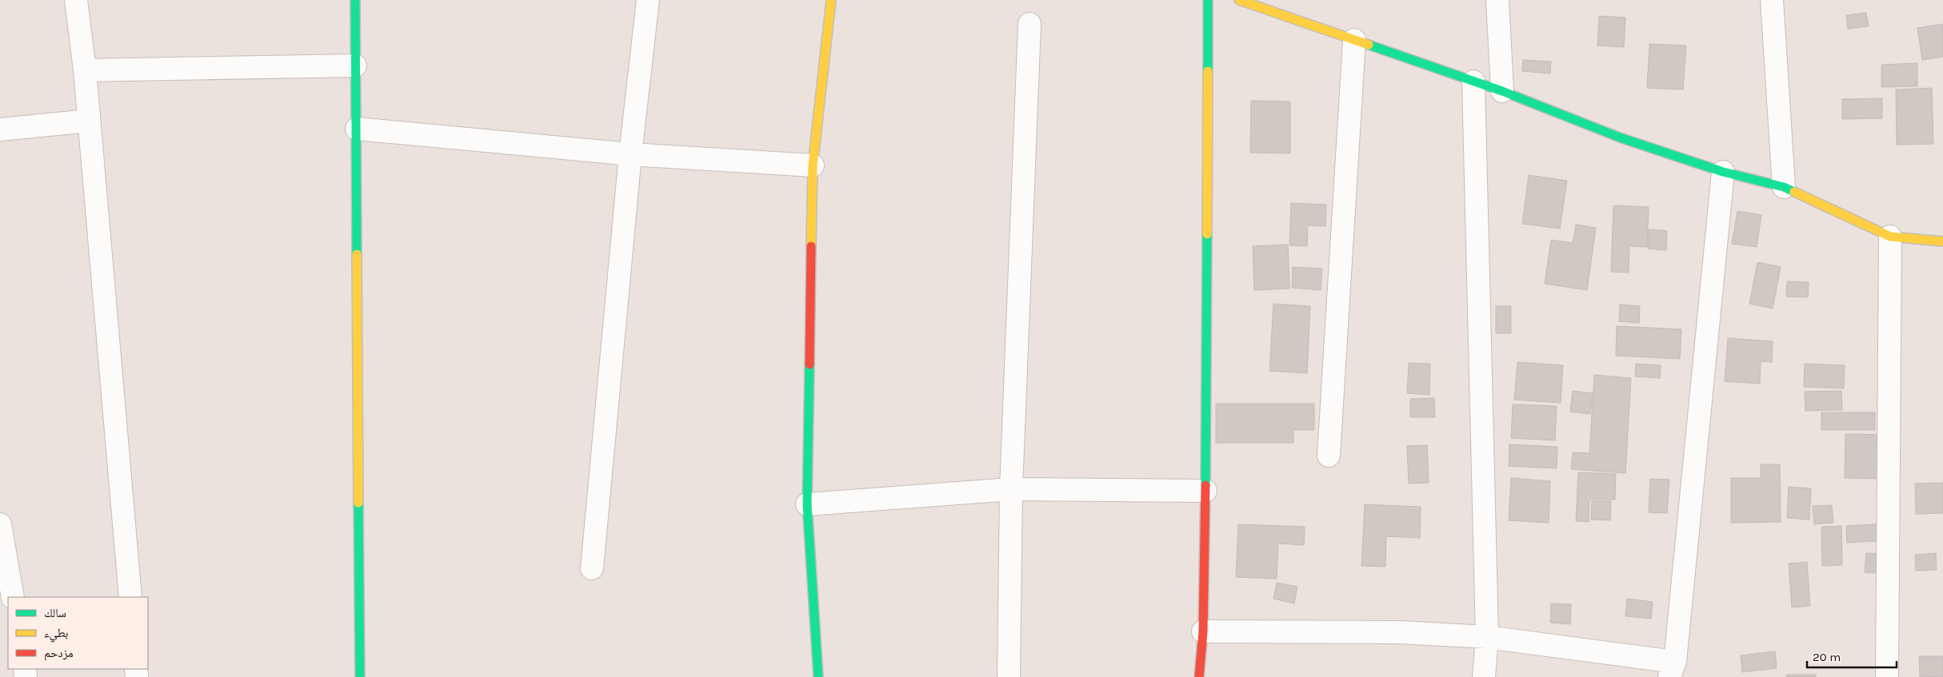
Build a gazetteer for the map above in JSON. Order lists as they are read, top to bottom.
{
  "legend": ["سالك", "بطيء", "مزدحم"],
  "scale_bar": "20 m"
}
